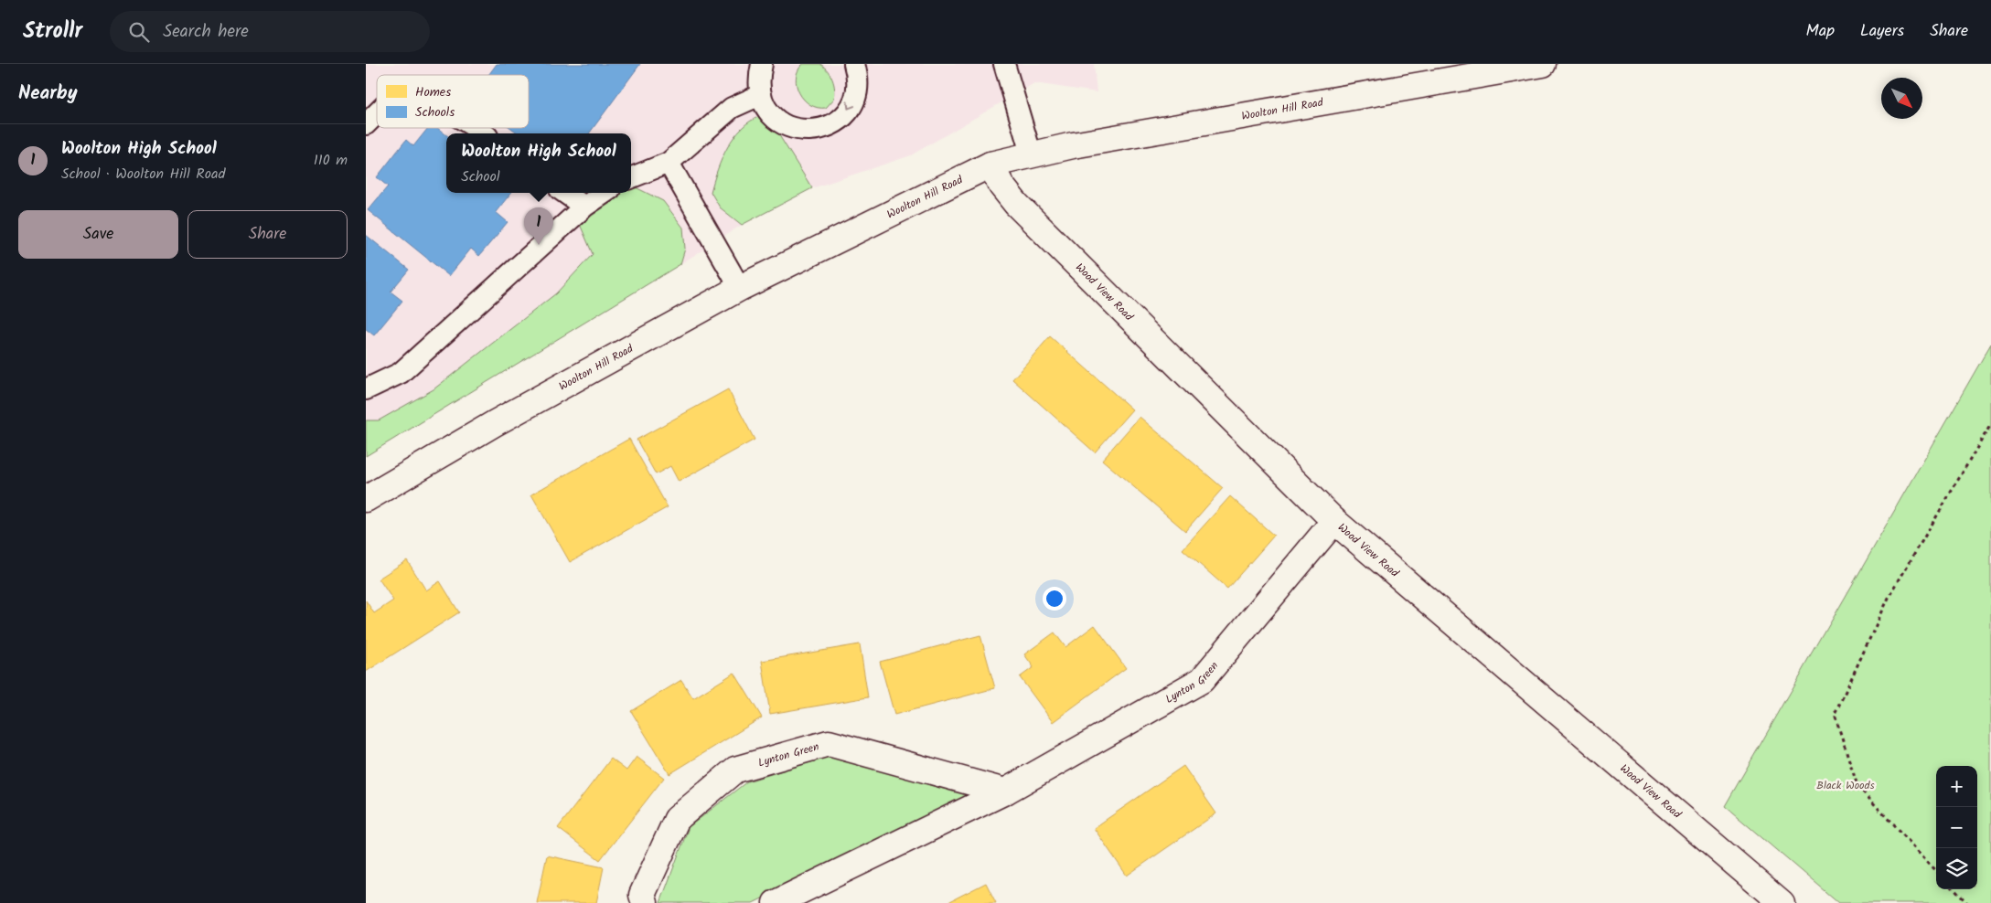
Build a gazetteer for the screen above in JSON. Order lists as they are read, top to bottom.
{
  "streets": {
    "street": ["Woolton Hill Road", "Wood View Road", "Lynton Green"]
  },
  "crossings": [
    ["Woolton Hill Road", "Wood View Road"],
    ["Wood View Road", "Lynton Green"]
  ],
  "parks": ["Black Woods"],
  "legend": ["Homes", "Schools"],
  "north": "bottom right",
  "page": {
    "header": "Strollr",
    "search": "Search here",
    "nav": ["Map", "Layers", "Share"],
    "heading": "Nearby",
    "list": [
      {
        "mark": "1",
        "name": "Woolton High School",
        "note": "School · Woolton Hill Road",
        "value": "110 m"
      }
    ],
    "popup": ["Woolton High School", "School"],
    "buttons": ["Save", "Share"],
    "pins": "1",
    "map_buttons": ["+", "−"]
  }
}
